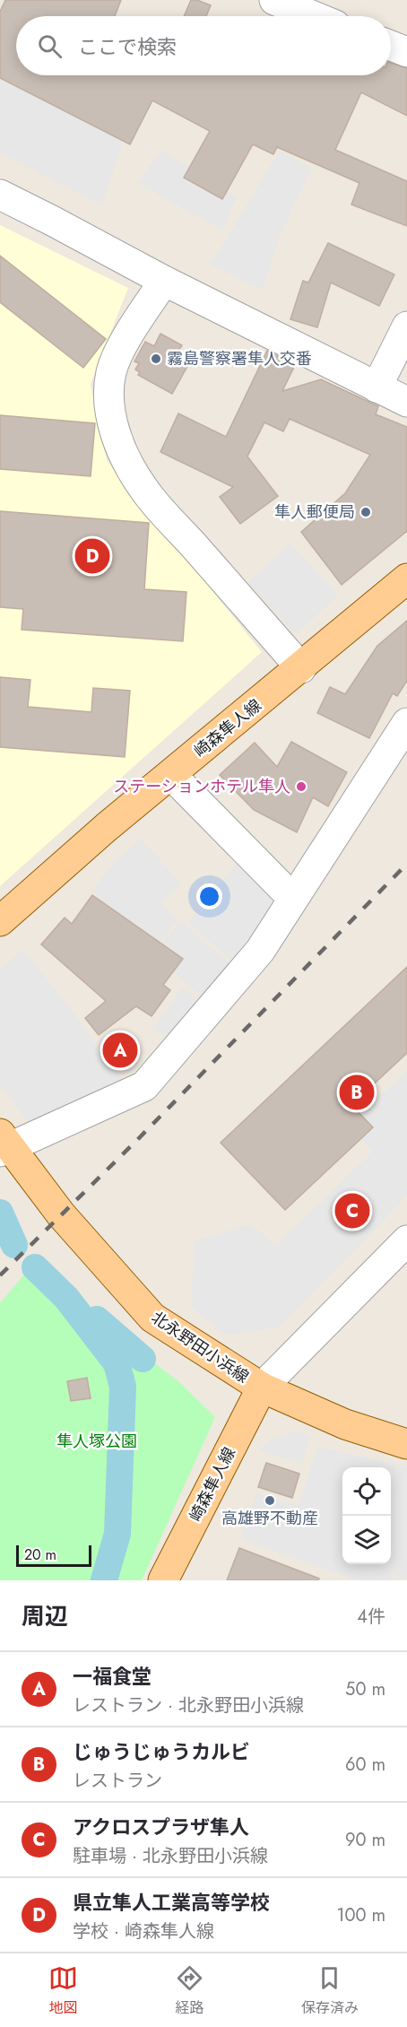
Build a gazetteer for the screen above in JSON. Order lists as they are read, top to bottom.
{
  "streets": {
    "main road": ["崎森隼人線", "北永野田小浜線"]
  },
  "crossings": [
    ["崎森隼人線", "北永野田小浜線"]
  ],
  "parks": ["隼人塚公園"],
  "places": [
    "霧島警察署隼人交番",
    "隼人郵便局",
    "ステーションホテル隼人",
    "高雄野不動産"
  ],
  "scale_bar": "20 m",
  "page": {
    "search": "ここで検索",
    "pins": [
      "D",
      "A",
      "B",
      "C"
    ],
    "scale": "20 m",
    "heading": ["周辺", "4件"],
    "list": [
      {
        "mark": "A",
        "name": "一福食堂",
        "note": "レストラン · 北永野田小浜線",
        "value": "50 m"
      },
      {
        "mark": "B",
        "name": "じゅうじゅうカルビ",
        "note": "レストラン",
        "value": "60 m"
      },
      {
        "mark": "C",
        "name": "アクロスプラザ隼人",
        "note": "駐車場 · 北永野田小浜線",
        "value": "90 m"
      },
      {
        "mark": "D",
        "name": "県立隼人工業高等学校",
        "note": "学校 · 崎森隼人線",
        "value": "100 m"
      }
    ],
    "nav": ["地図", "経路", "保存済み"]
  }
}
